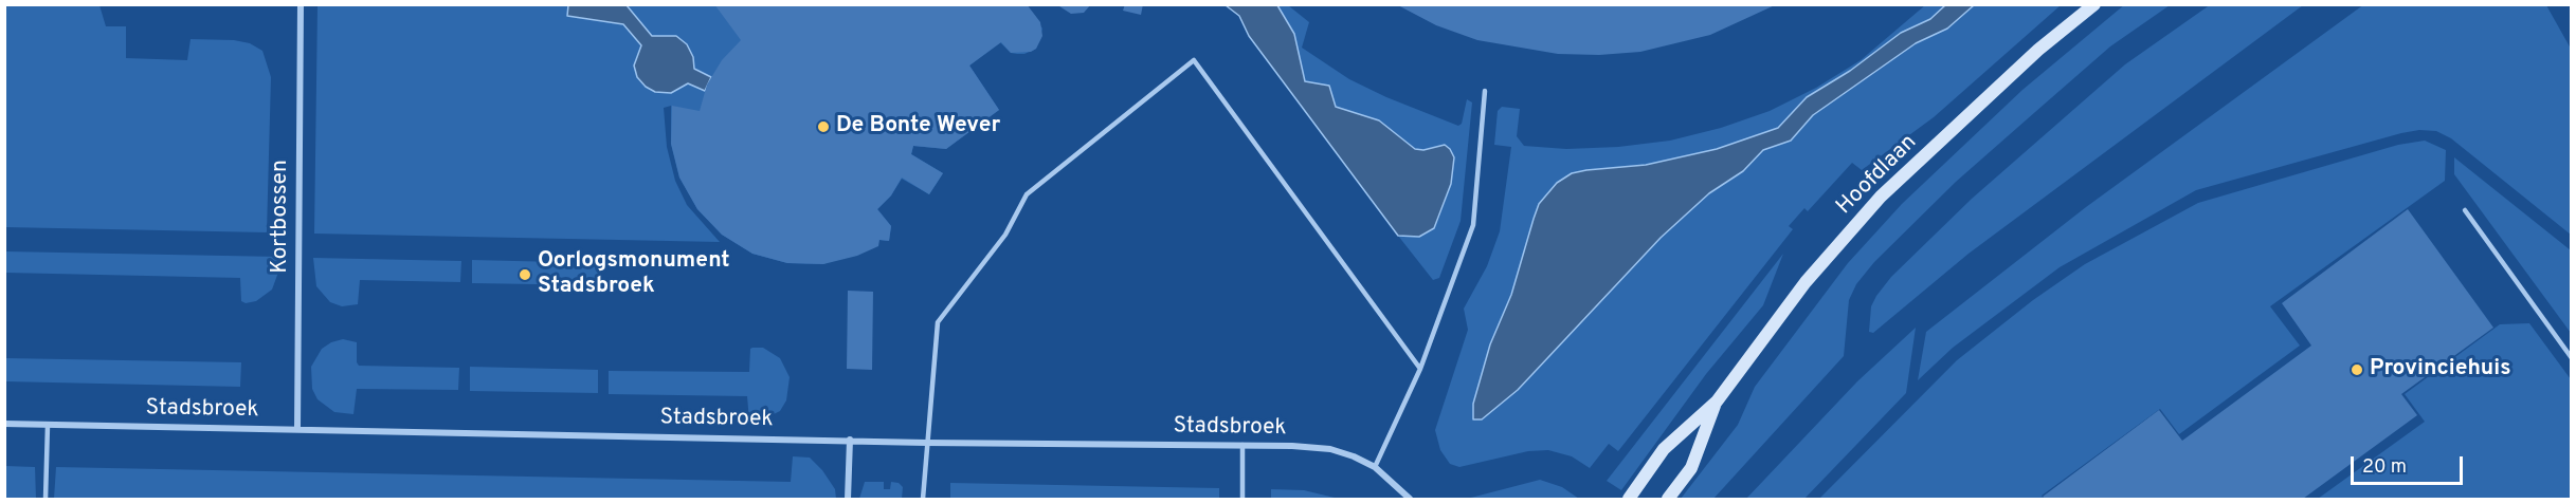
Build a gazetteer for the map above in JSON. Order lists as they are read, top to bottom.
{
  "streets": {
    "street": ["Hoofdlaan", "Kortbossen", "Stadsbroek"]
  },
  "crossings": [
    ["Kortbossen", "Stadsbroek"]
  ],
  "places": ["De Bonte Wever", "Oorlogsmonument Stadsbroek", "Provinciehuis"],
  "scale_bar": "20 m"
}
